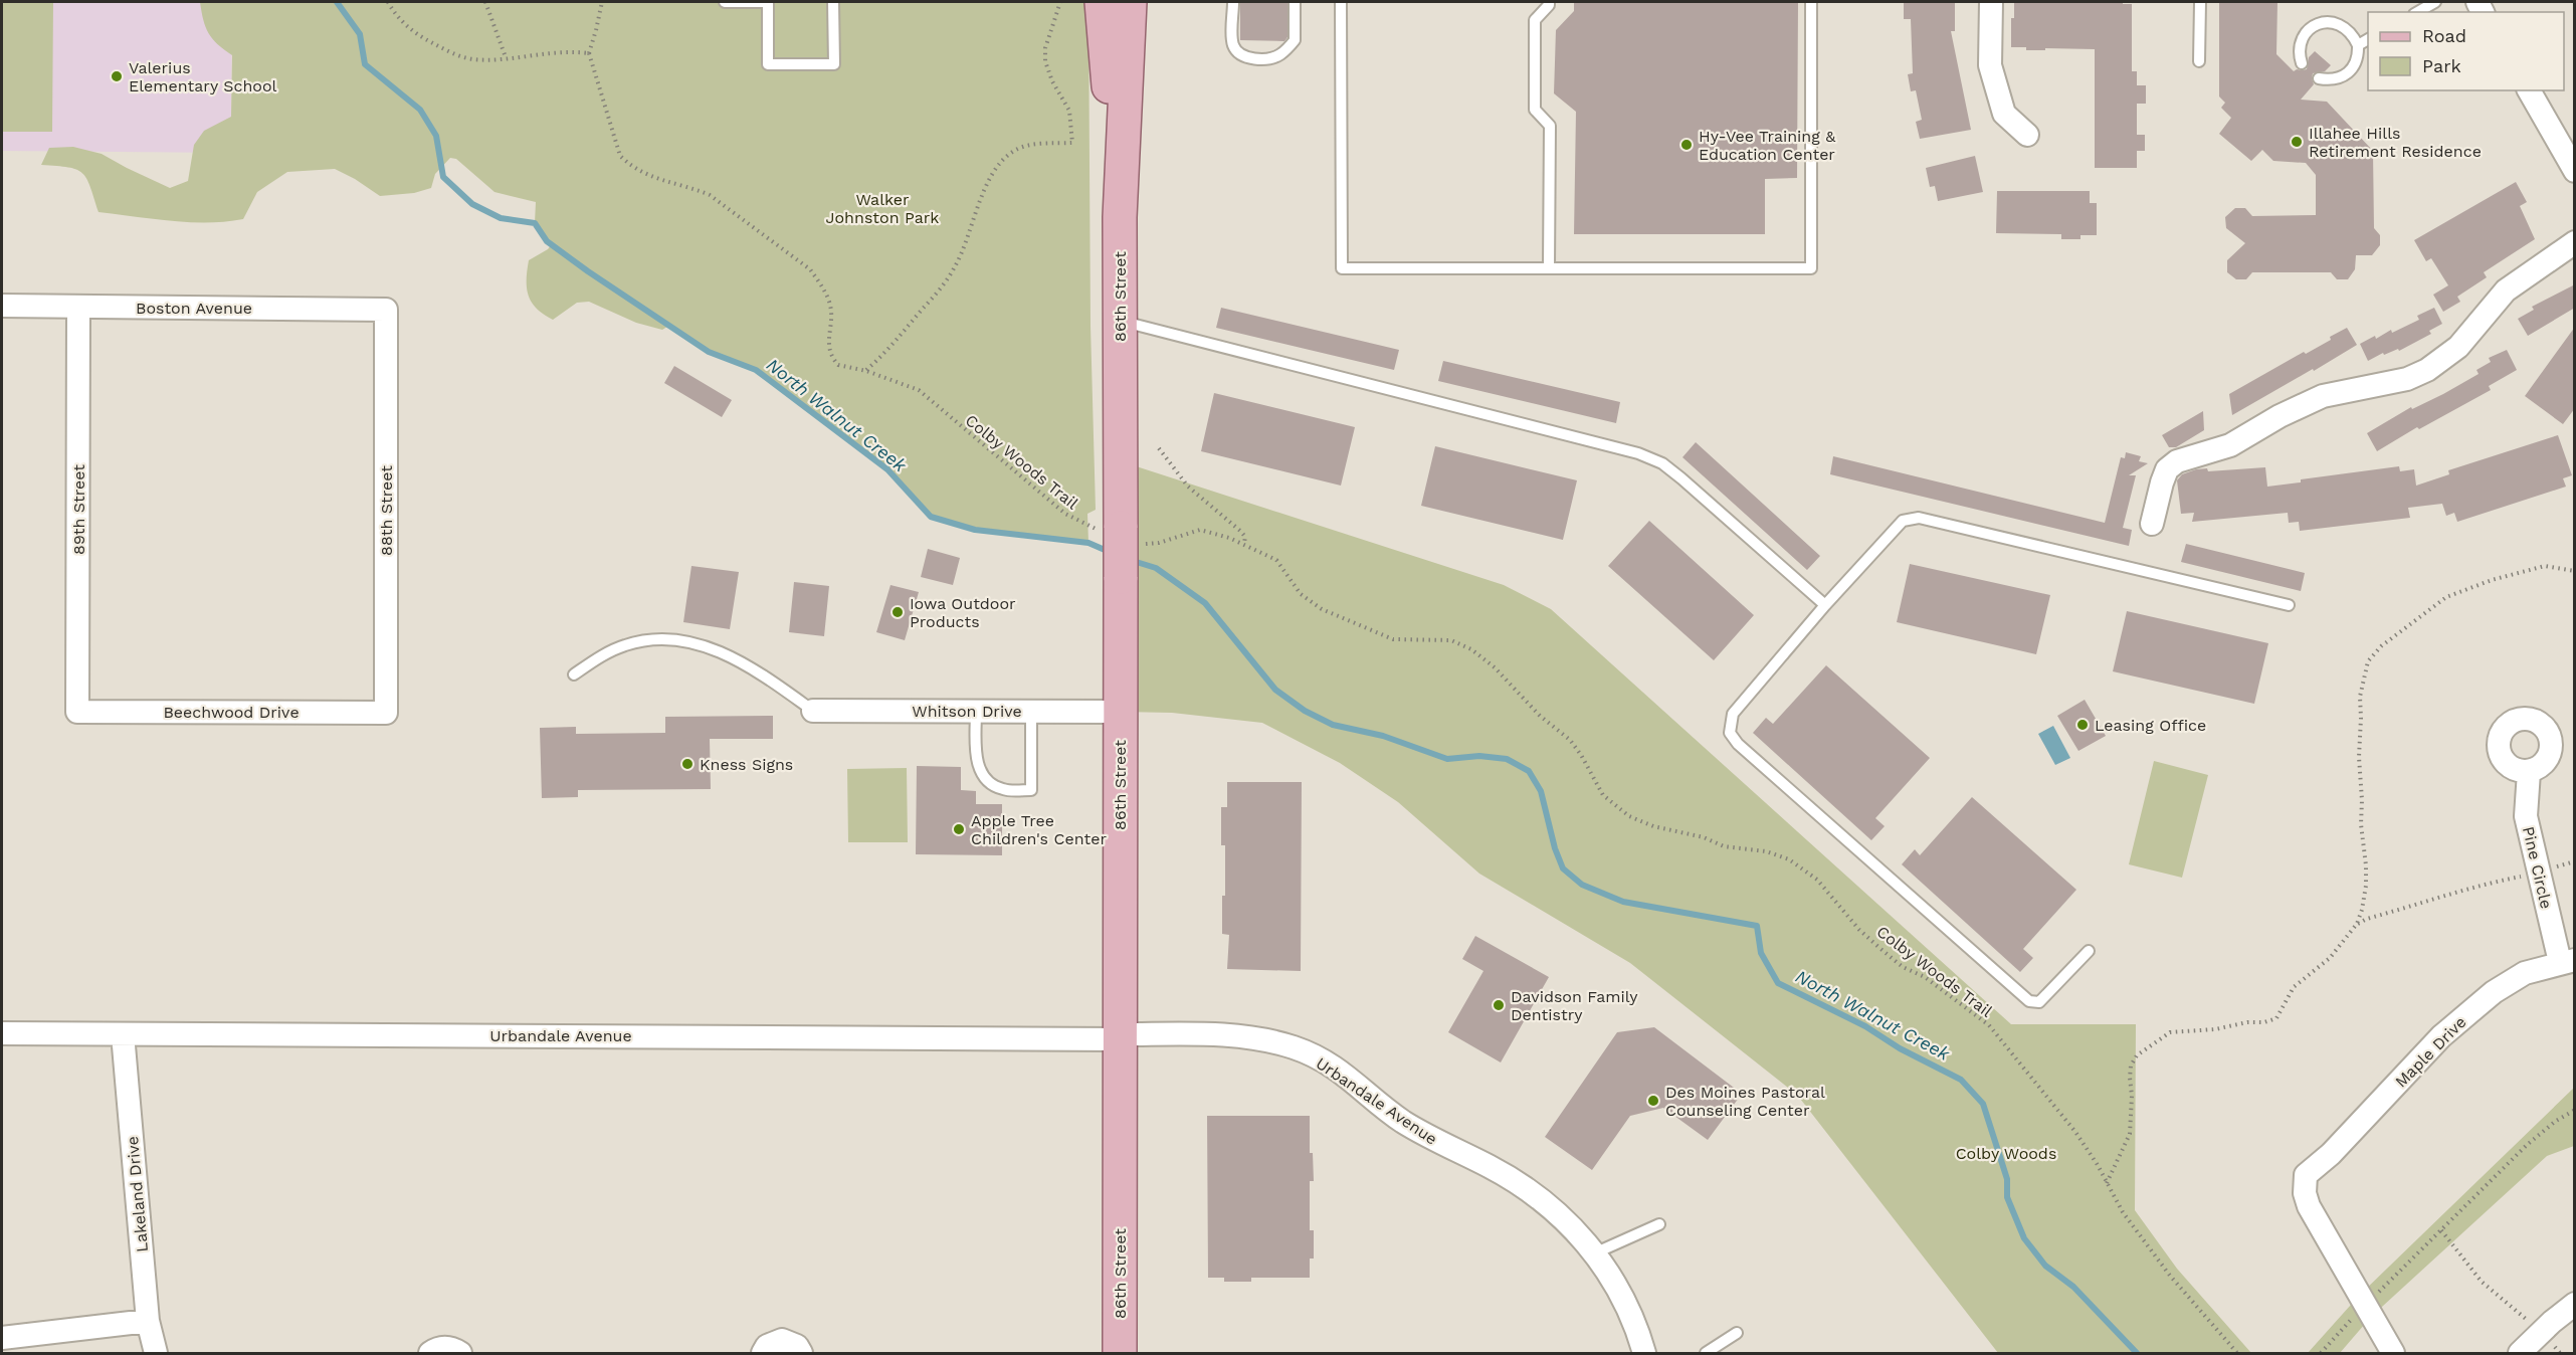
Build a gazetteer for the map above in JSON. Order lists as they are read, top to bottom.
{
  "streets": {
    "main road": ["86th Street"],
    "street": [
      "Boston Avenue",
      "89th Street",
      "88th Street",
      "Whitson Drive",
      "Beechwood Drive",
      "Pine Circle",
      "Urbandale Avenue",
      "Maple Drive",
      "Lakeland Drive"
    ],
    "path": ["Colby Woods Trail"]
  },
  "crossings": [
    ["86th Street", "Colby Woods Trail"],
    ["86th Street", "Whitson Drive"],
    ["86th Street", "Urbandale Avenue"],
    ["Boston Avenue", "89th Street"],
    ["Boston Avenue", "88th Street"],
    ["89th Street", "Beechwood Drive"],
    ["88th Street", "Beechwood Drive"],
    ["Pine Circle", "Maple Drive"],
    ["Urbandale Avenue", "Lakeland Drive"]
  ],
  "water": ["North Walnut Creek"],
  "parks": ["Walker Johnston Park", "Colby Woods"],
  "places": [
    "Valerius Elementary School",
    "Illahee Hills Retirement Residence",
    "Hy-Vee Training & Education Center",
    "Iowa Outdoor Products",
    "Leasing Office",
    "Kness Signs",
    "Apple Tree Children's Center",
    "Davidson Family Dentistry",
    "Des Moines Pastoral Counseling Center"
  ],
  "legend": ["Road", "Park"]
}
